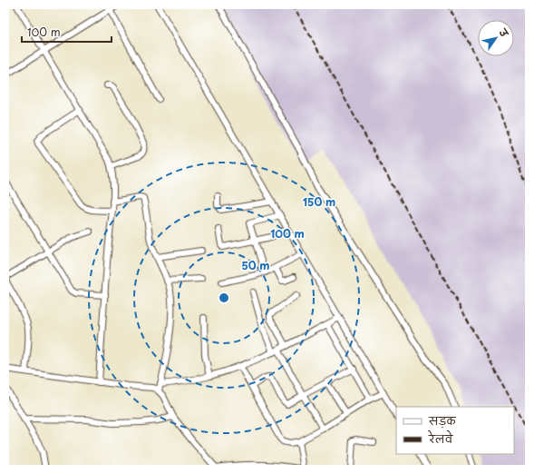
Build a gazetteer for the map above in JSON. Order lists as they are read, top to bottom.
{
  "legend": ["सड़क", "रेलवे"],
  "scale_bar": "100 m",
  "north": "top right",
  "rings": ["150 m", "100 m", "50 m"]
}
